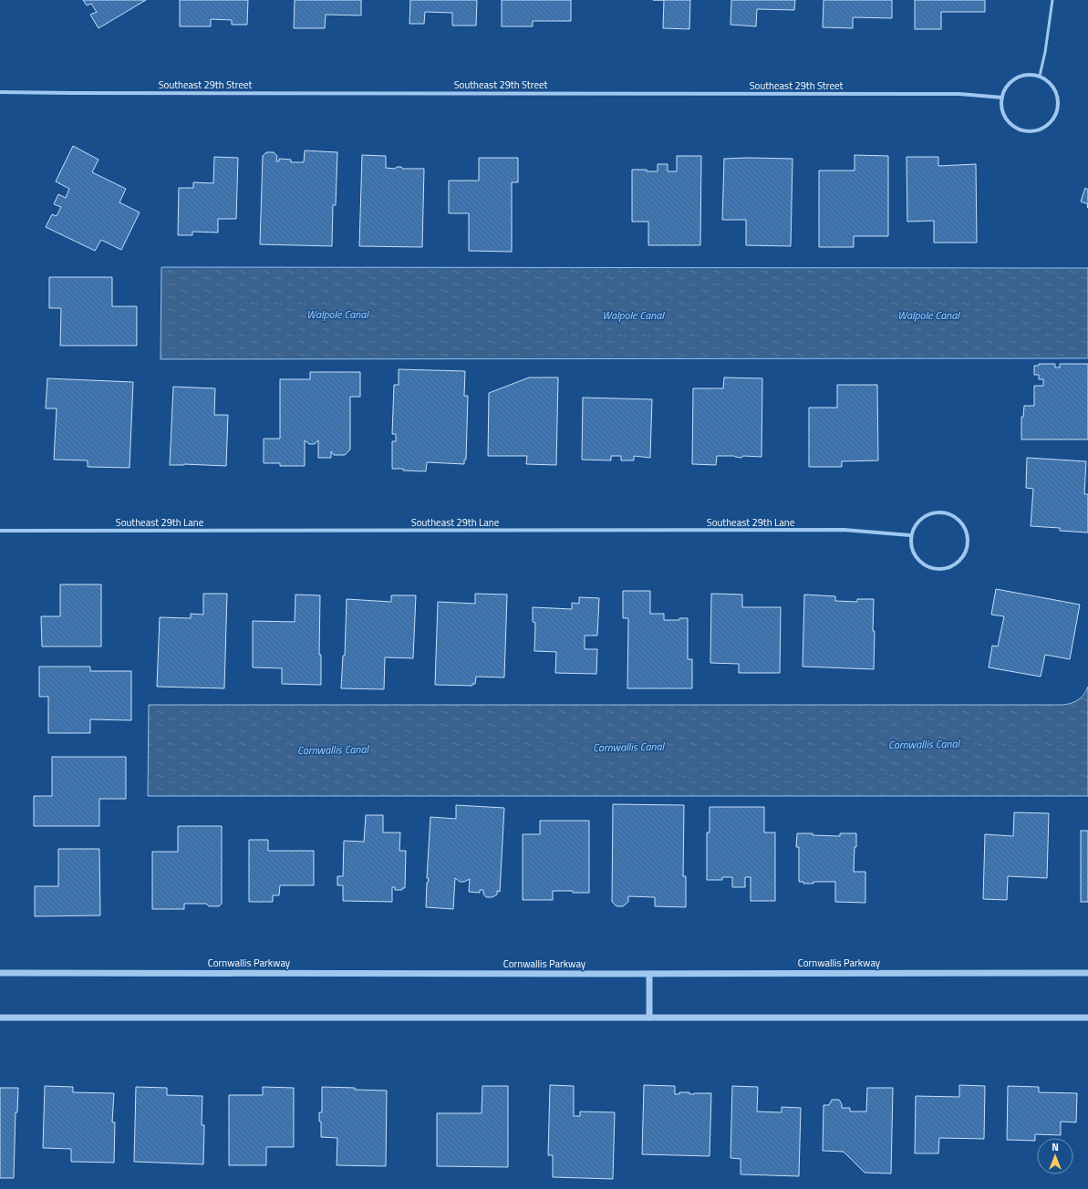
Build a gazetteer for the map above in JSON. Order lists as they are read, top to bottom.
{
  "streets": {
    "street": ["Southeast 29th Street", "Southeast 29th Lane", "Cornwallis Parkway"]
  },
  "water": ["Walpole Canal", "Cornwallis Canal"],
  "north": "top"
}
